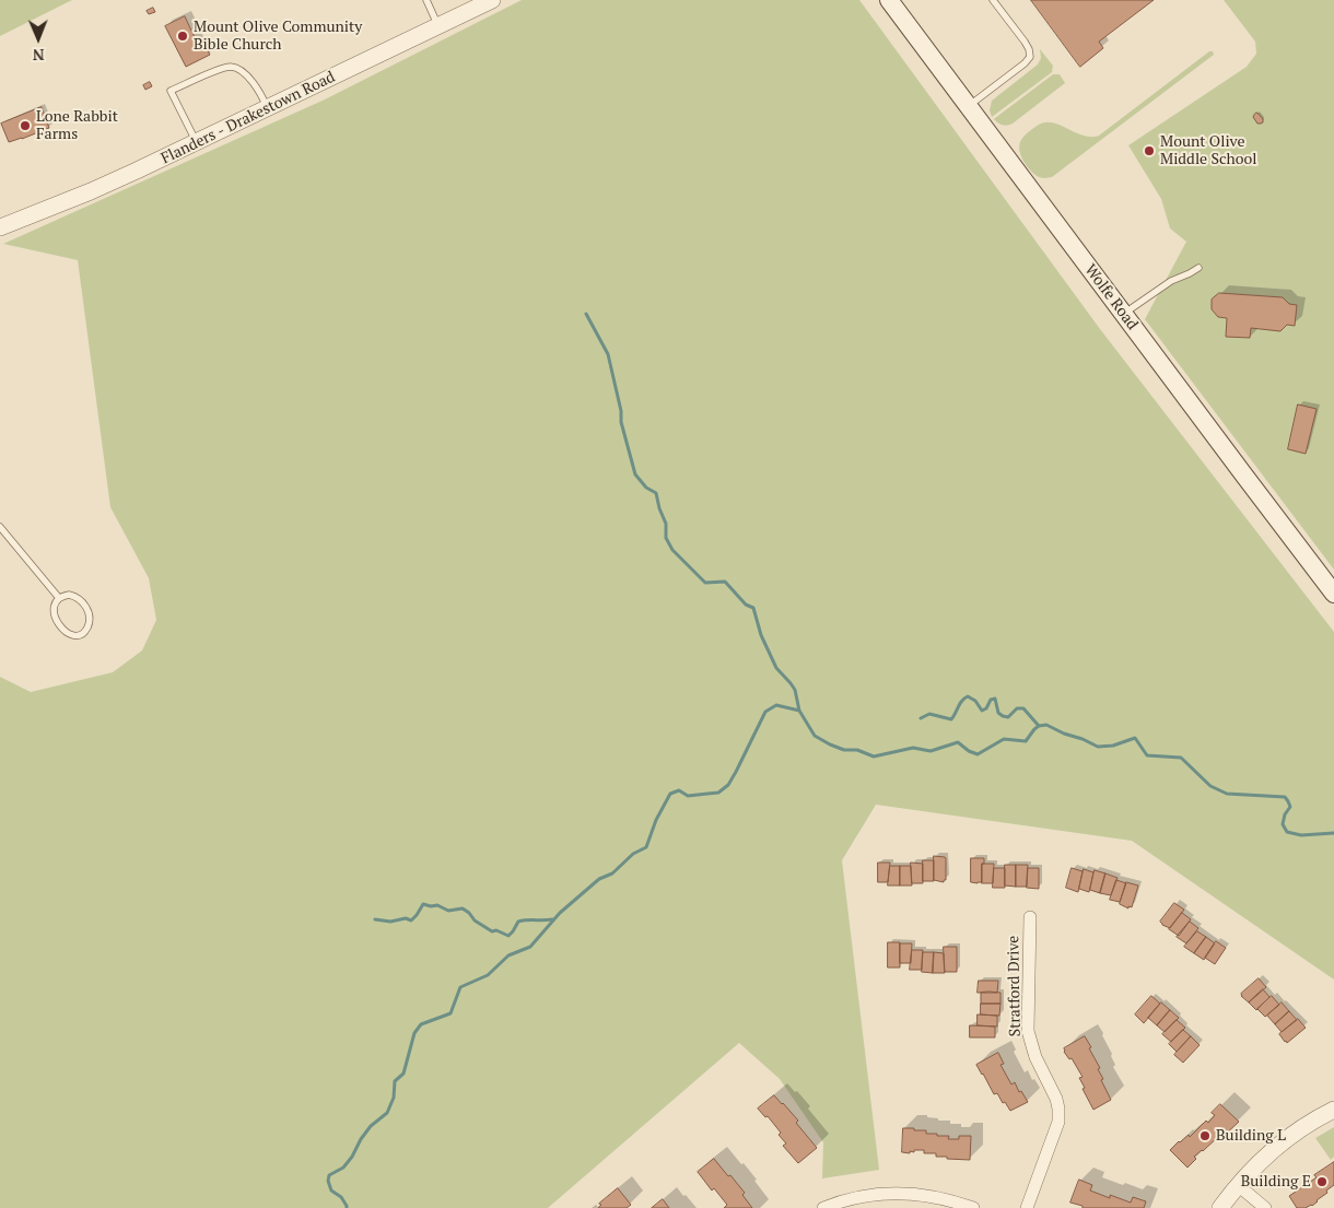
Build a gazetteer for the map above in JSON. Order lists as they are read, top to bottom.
{
  "streets": {
    "main road": ["Wolfe Road"],
    "street": ["Flanders - Drakestown Road", "Stratford Drive"]
  },
  "places": [
    "Mount Olive Community Bible Church",
    "Lone Rabbit Farms",
    "Mount Olive Middle School",
    "Building L",
    "Building E"
  ],
  "north": "bottom"
}
